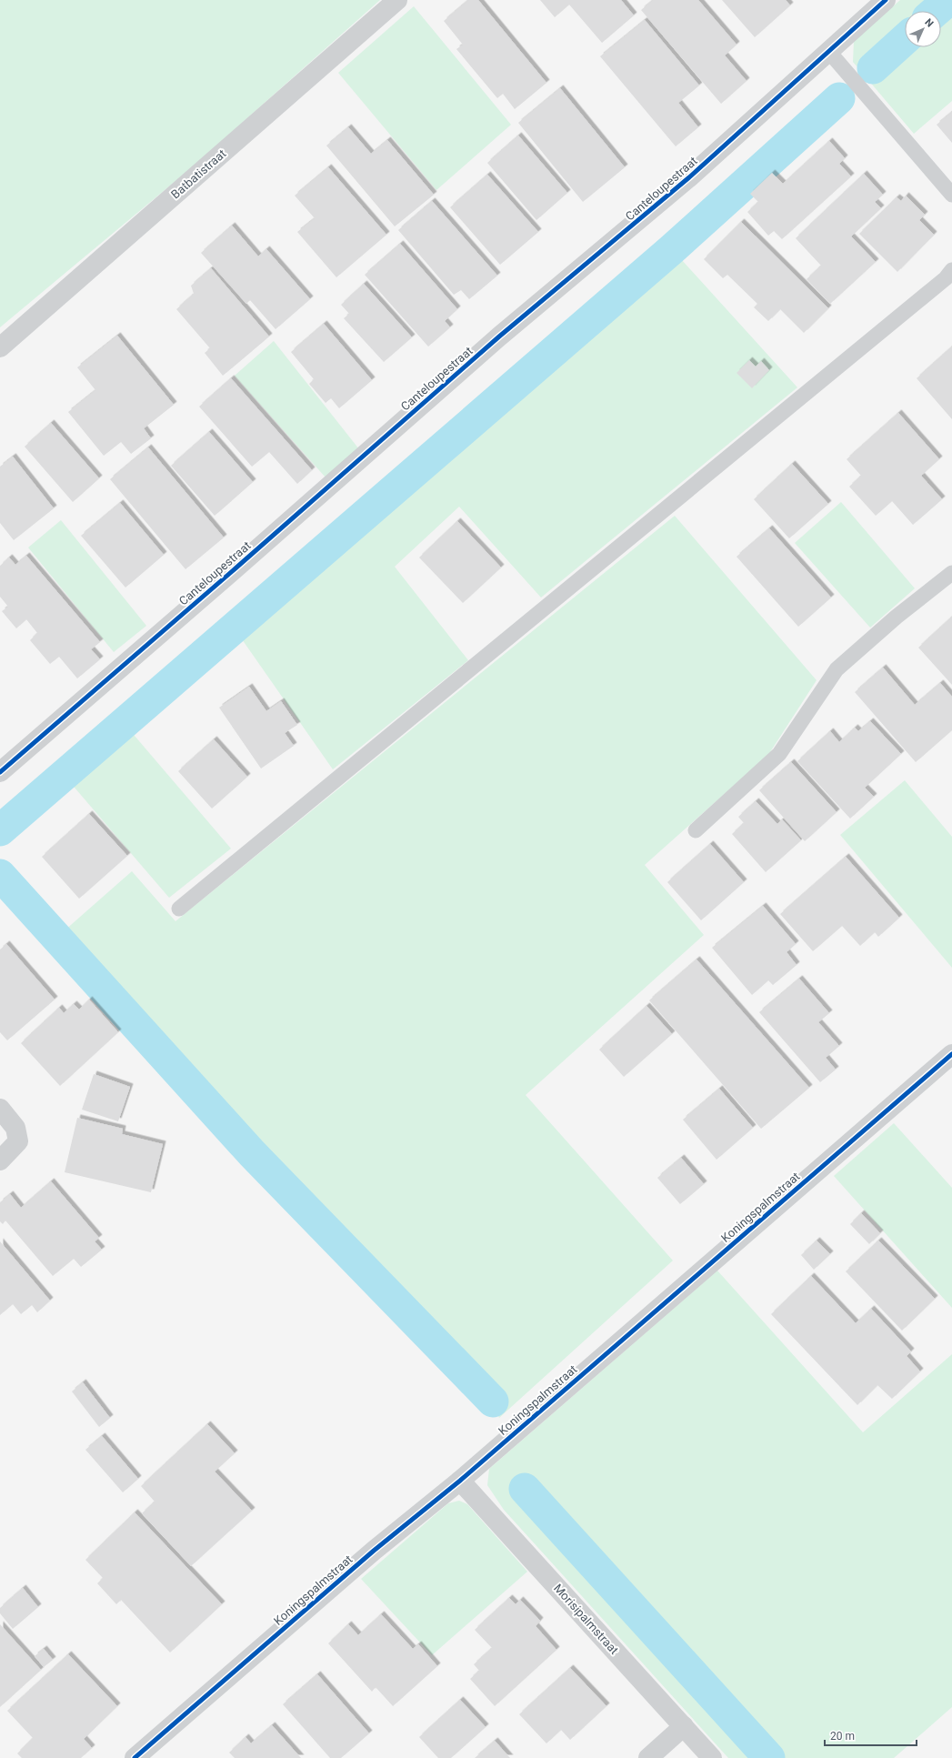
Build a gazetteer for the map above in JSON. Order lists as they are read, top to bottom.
{
  "streets": {
    "street": [
      "Batbatistraat",
      "Canteloupestraat",
      "Koningspalmstraat",
      "Morisipalmstraat"
    ]
  },
  "crossings": [
    ["Koningspalmstraat", "Morisipalmstraat"]
  ],
  "scale_bar": "20 m",
  "north": "top right"
}
